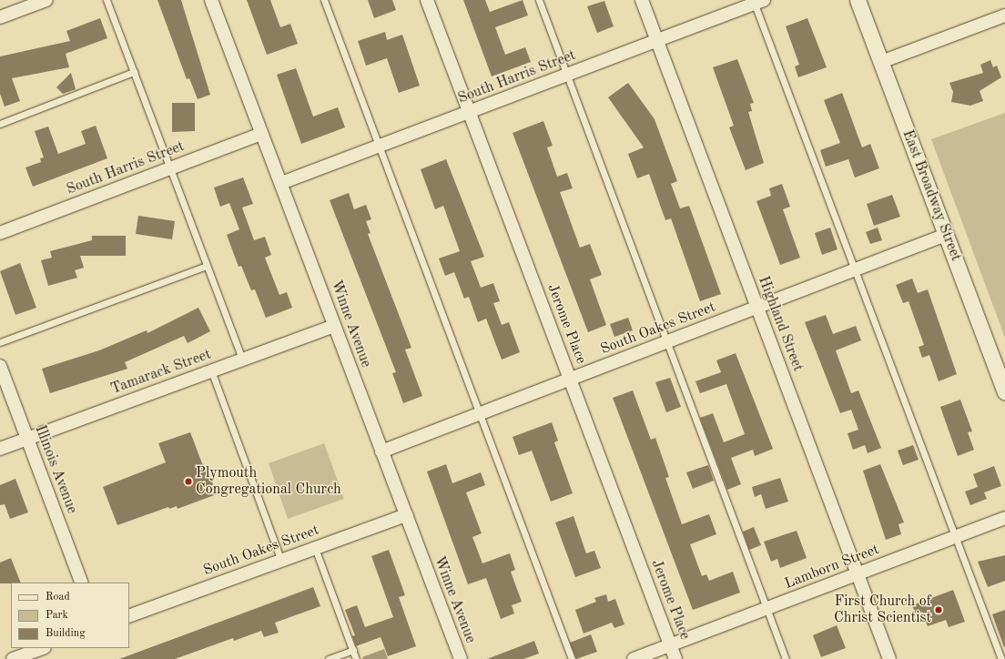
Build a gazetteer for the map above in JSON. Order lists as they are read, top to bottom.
{
  "streets": {
    "street": [
      "South Harris Street",
      "East Broadway Street",
      "Winne Avenue",
      "Jerome Place",
      "Highland Street",
      "South Oakes Street",
      "Tamarack Street",
      "Illinois Avenue",
      "Lamborn Street"
    ]
  },
  "crossings": [
    ["South Harris Street", "Winne Avenue"],
    ["South Harris Street", "Jerome Place"],
    ["South Harris Street", "Highland Street"],
    ["East Broadway Street", "South Oakes Street"],
    ["Winne Avenue", "South Oakes Street"],
    ["Winne Avenue", "Tamarack Street"],
    ["Jerome Place", "South Oakes Street"],
    ["Jerome Place", "Lamborn Street"],
    ["Highland Street", "South Oakes Street"],
    ["Highland Street", "Lamborn Street"],
    ["Tamarack Street", "Illinois Avenue"]
  ],
  "places": ["Plymouth Congregational Church", "First Church of Christ Scientist"],
  "legend": ["Road", "Park", "Building"]
}
